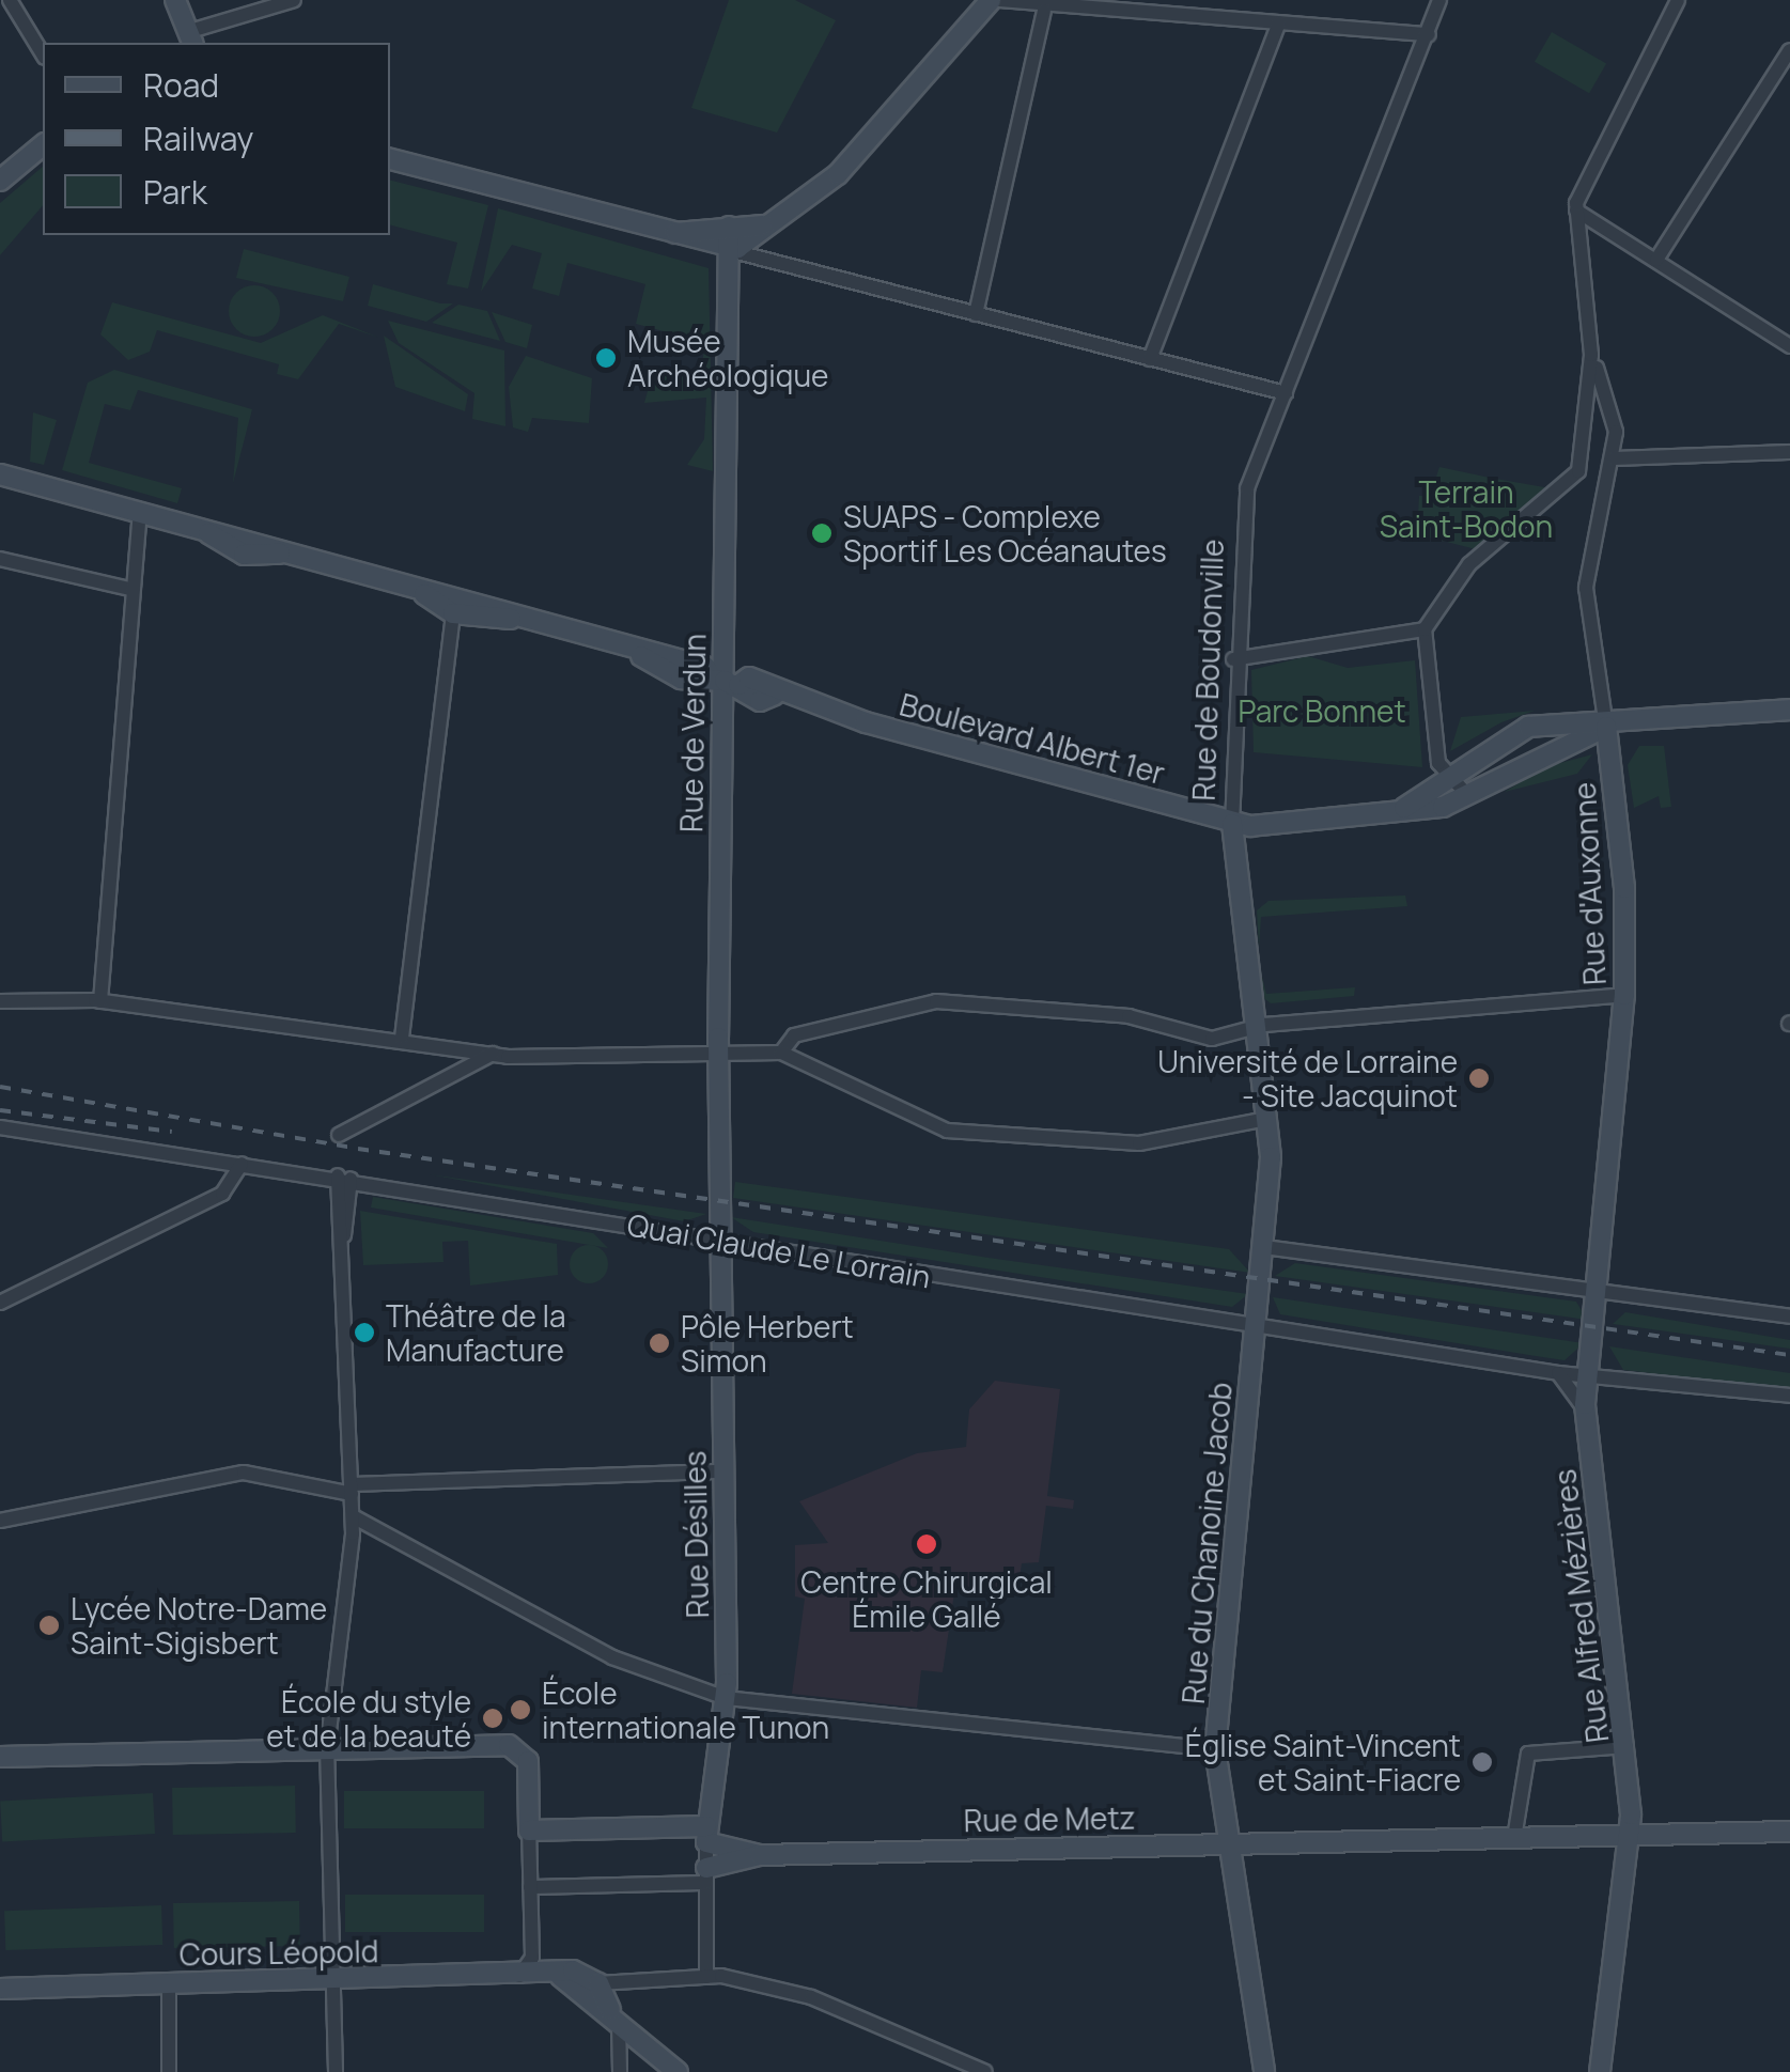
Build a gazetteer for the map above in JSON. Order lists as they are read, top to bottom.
{
  "streets": {
    "main road": [
      "Rue de Boudonville",
      "Rue de Verdun",
      "Boulevard Albert 1er",
      "Rue d'Auxonne",
      "Rue Désilles",
      "Rue du Chanoine Jacob",
      "Rue Alfred Mézières",
      "Rue de Metz",
      "Cours Léopold"
    ],
    "street": ["Quai Claude Le Lorrain"]
  },
  "crossings": [
    ["Rue de Boudonville", "Boulevard Albert 1er"],
    ["Rue de Boudonville", "Rue du Chanoine Jacob"],
    ["Rue de Verdun", "Boulevard Albert 1er"],
    ["Rue de Verdun", "Quai Claude Le Lorrain"],
    ["Rue de Verdun", "Rue Désilles"],
    ["Boulevard Albert 1er", "Rue d'Auxonne"],
    ["Rue d'Auxonne", "Quai Claude Le Lorrain"],
    ["Rue d'Auxonne", "Rue Alfred Mézières"],
    ["Quai Claude Le Lorrain", "Rue Désilles"],
    ["Quai Claude Le Lorrain", "Rue du Chanoine Jacob"],
    ["Quai Claude Le Lorrain", "Rue Alfred Mézières"],
    ["Rue du Chanoine Jacob", "Rue de Metz"],
    ["Rue Alfred Mézières", "Rue de Metz"]
  ],
  "parks": ["Terrain Saint-Bodon", "Parc Bonnet"],
  "places": [
    "Musée Archéologique",
    "SUAPS - Complexe Sportif Les Océanautes",
    "Université de Lorraine - Site Jacquinot",
    "Théâtre de la Manufacture",
    "Pôle Herbert Simon",
    "Centre Chirurgical Émile Gallé",
    "Lycée Notre-Dame Saint-Sigisbert",
    "École internationale Tunon",
    "École du style et de la beauté",
    "Église Saint-Vincent et Saint-Fiacre"
  ],
  "legend": ["Road", "Railway", "Park"]
}
